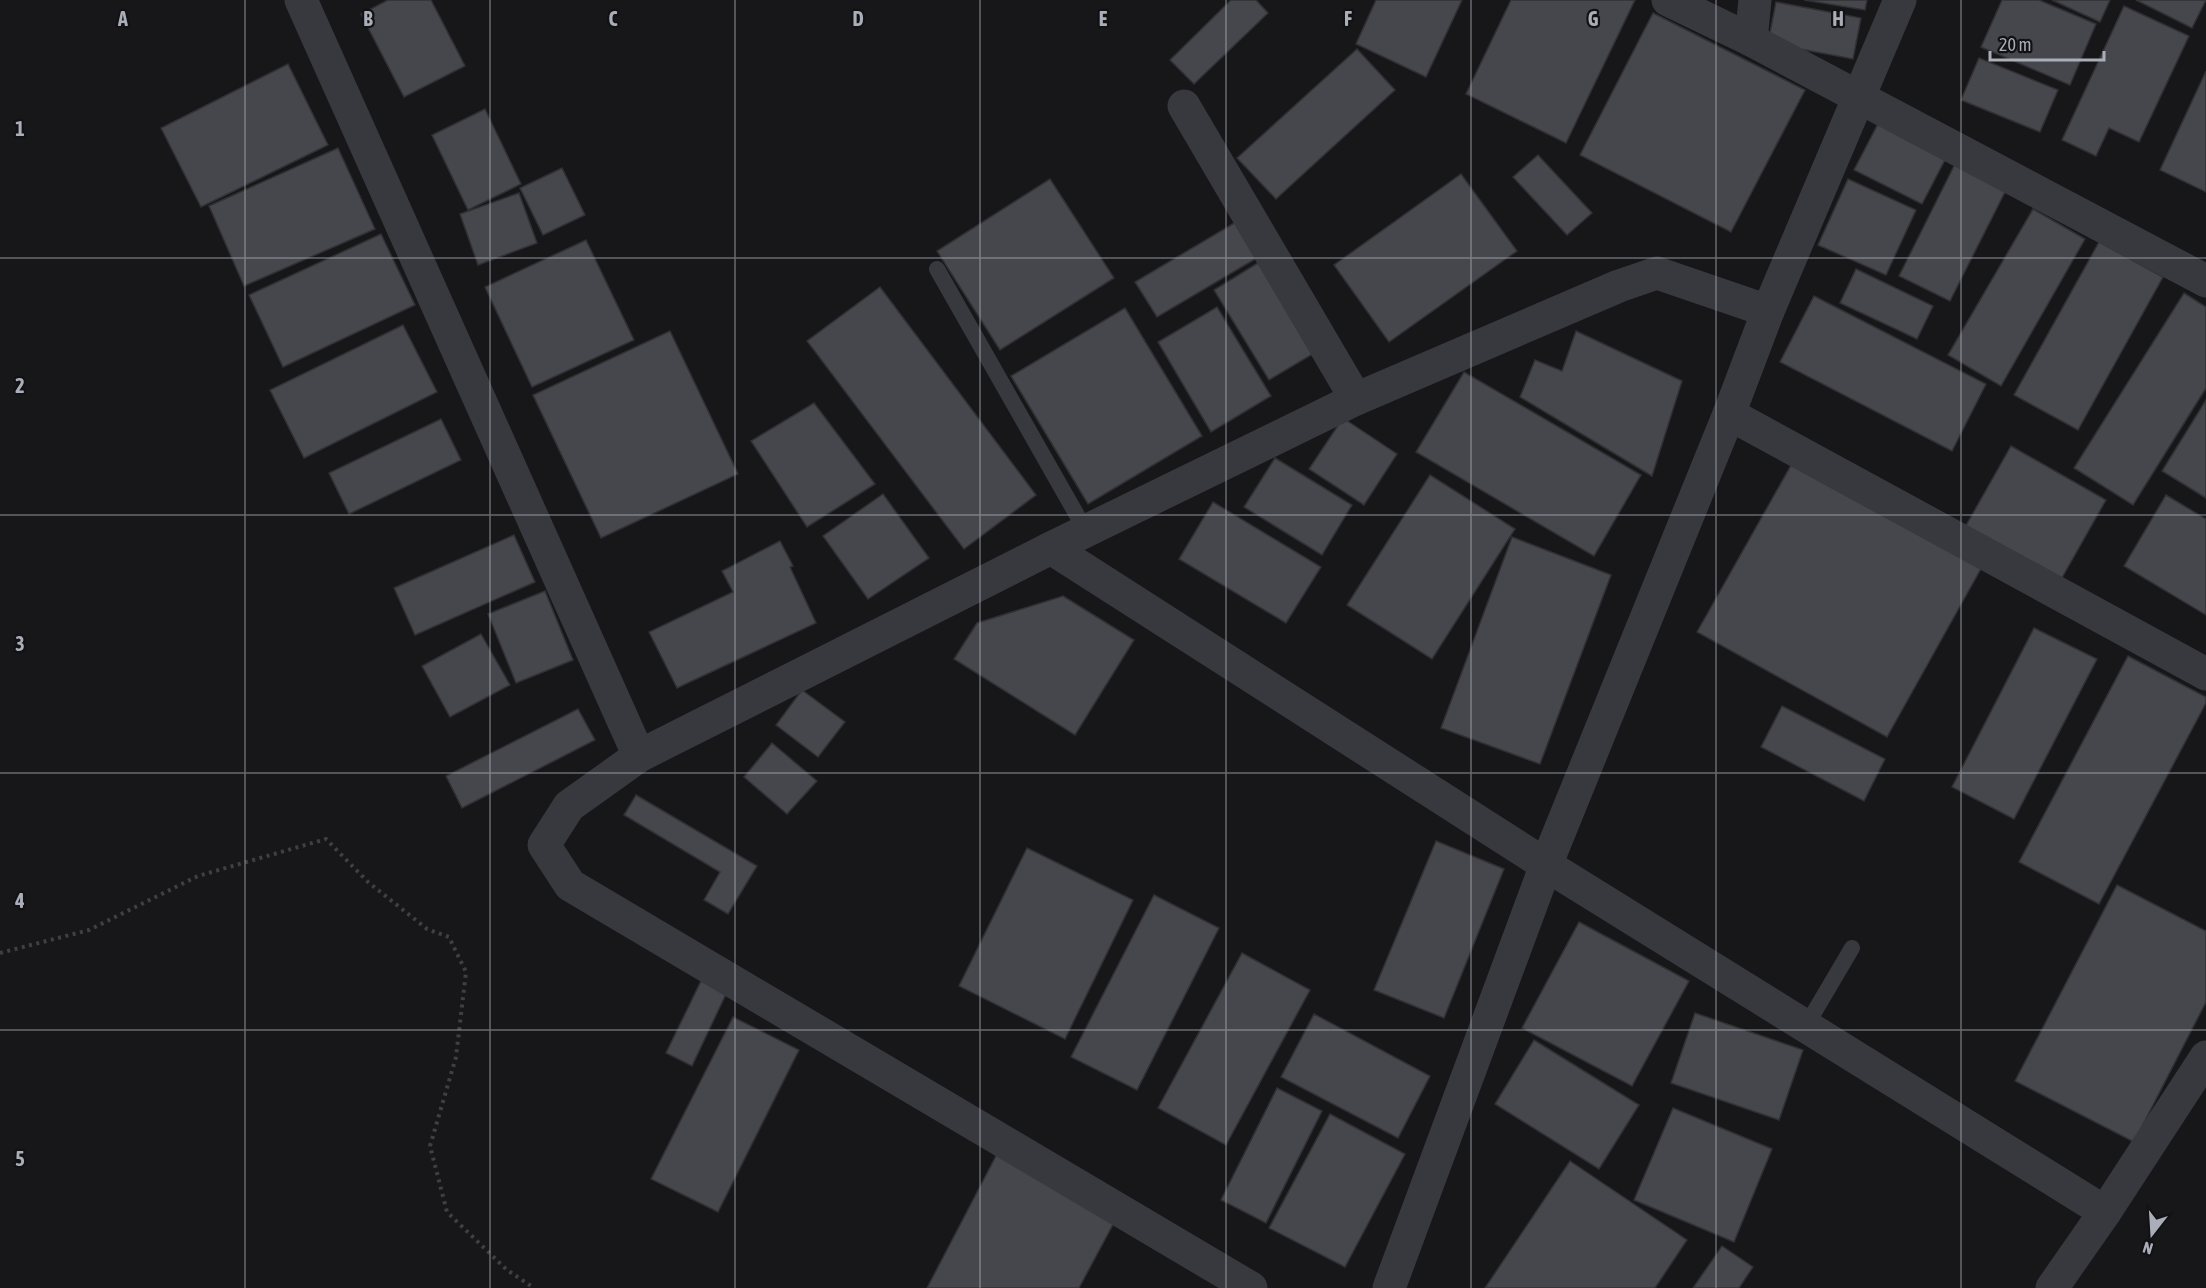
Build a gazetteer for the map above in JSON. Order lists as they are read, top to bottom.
{
  "scale_bar": "20 m",
  "north": "bottom",
  "grid": {
    "columns": [
      "A",
      "B",
      "C",
      "D",
      "E",
      "F",
      "G",
      "H"
    ],
    "rows": [
      "1",
      "2",
      "3",
      "4",
      "5"
    ]
  }
}
